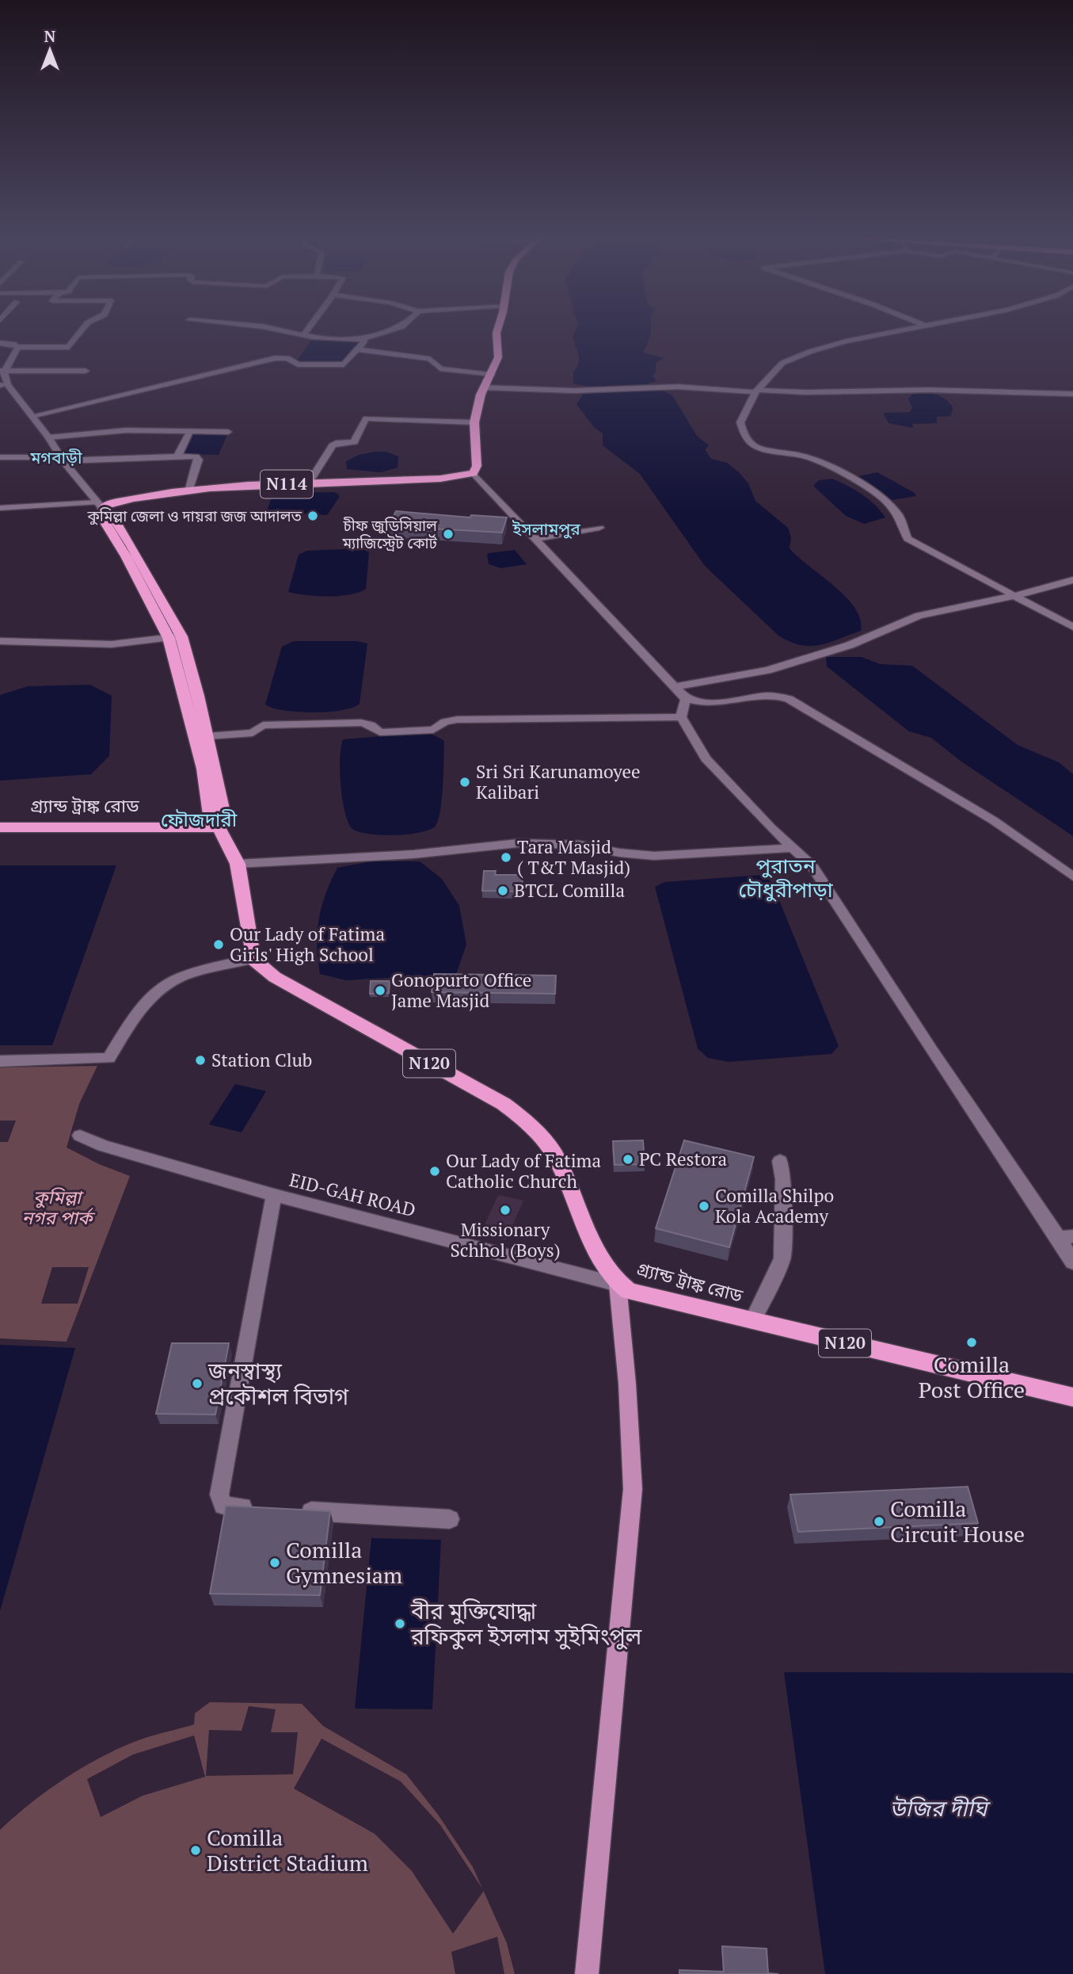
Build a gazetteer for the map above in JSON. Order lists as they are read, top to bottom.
{
  "streets": {
    "highway": ["N114", "গ্র্যান্ড ট্রাঙ্ক রোড", "N120"],
    "street": ["EID-GAH ROAD"]
  },
  "crossings": [
    ["গ্র্যান্ড ট্রাঙ্ক রোড", "EID-GAH ROAD"]
  ],
  "districts": [
    "মগবাড়ী",
    "ইসলামপুর",
    "ফৌজদারী",
    "পুরাতন চৌধুরীপাড়া"
  ],
  "water": ["উজির দীঘি"],
  "parks": ["কুমিল্লা নগর পার্ক"],
  "places": [
    "কুমিল্লা জেলা ও দায়রা জজ আদালত",
    "চীফ জুডিসিয়াল ম্যাজিস্ট্রেট কোর্ট",
    "Sri Sri Karunamoyee Kalibari",
    "Tara Masjid ( T&T Masjid)",
    "BTCL Comilla",
    "Our Lady of Fatima Girls' High School",
    "Gonopurto Office Jame Masjid",
    "Station Club",
    "PC Restora",
    "Our Lady of Fatima Catholic Church",
    "Comilla Shilpo Kola Academy",
    "Missionary Schhol (Boys)",
    "Comilla Post Office",
    "জনস্বাস্থ্য প্রকৌশল বিভাগ",
    "Comilla Circuit House",
    "Comilla Gymnesiam",
    "বীর মুক্তিযোদ্ধা রফিকুল ইসলাম সুইমিংপুল",
    "Comilla District Stadium"
  ],
  "north": "top"
}
